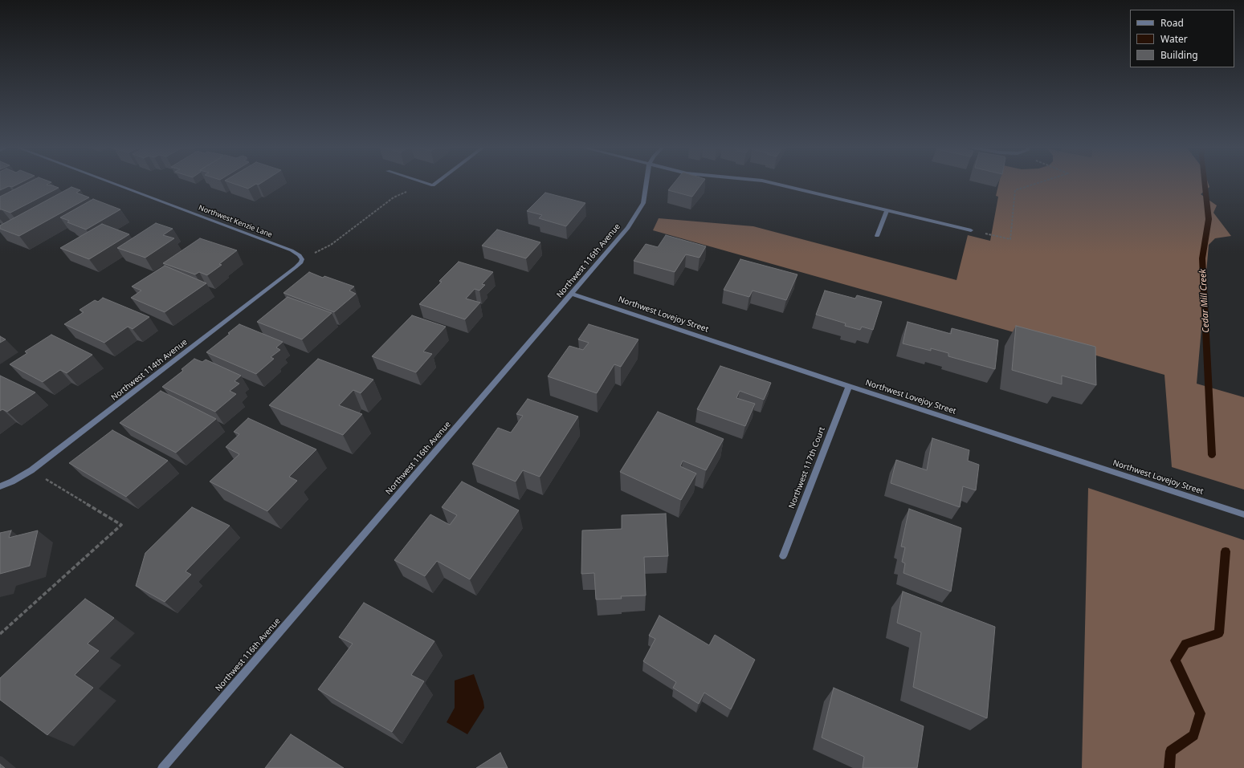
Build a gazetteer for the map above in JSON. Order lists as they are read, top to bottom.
{
  "streets": {
    "street": [
      "Northwest Kenzie Lane",
      "Northwest 116th Avenue",
      "Northwest Lovejoy Street",
      "Northwest 114th Avenue",
      "Northwest 117th Court"
    ]
  },
  "crossings": [
    ["Northwest Kenzie Lane", "Northwest 114th Avenue"],
    ["Northwest 116th Avenue", "Northwest Lovejoy Street"],
    ["Northwest Lovejoy Street", "Northwest 117th Court"]
  ],
  "water": ["Cedar Mill Creek"],
  "legend": ["Road", "Water", "Building"]
}
